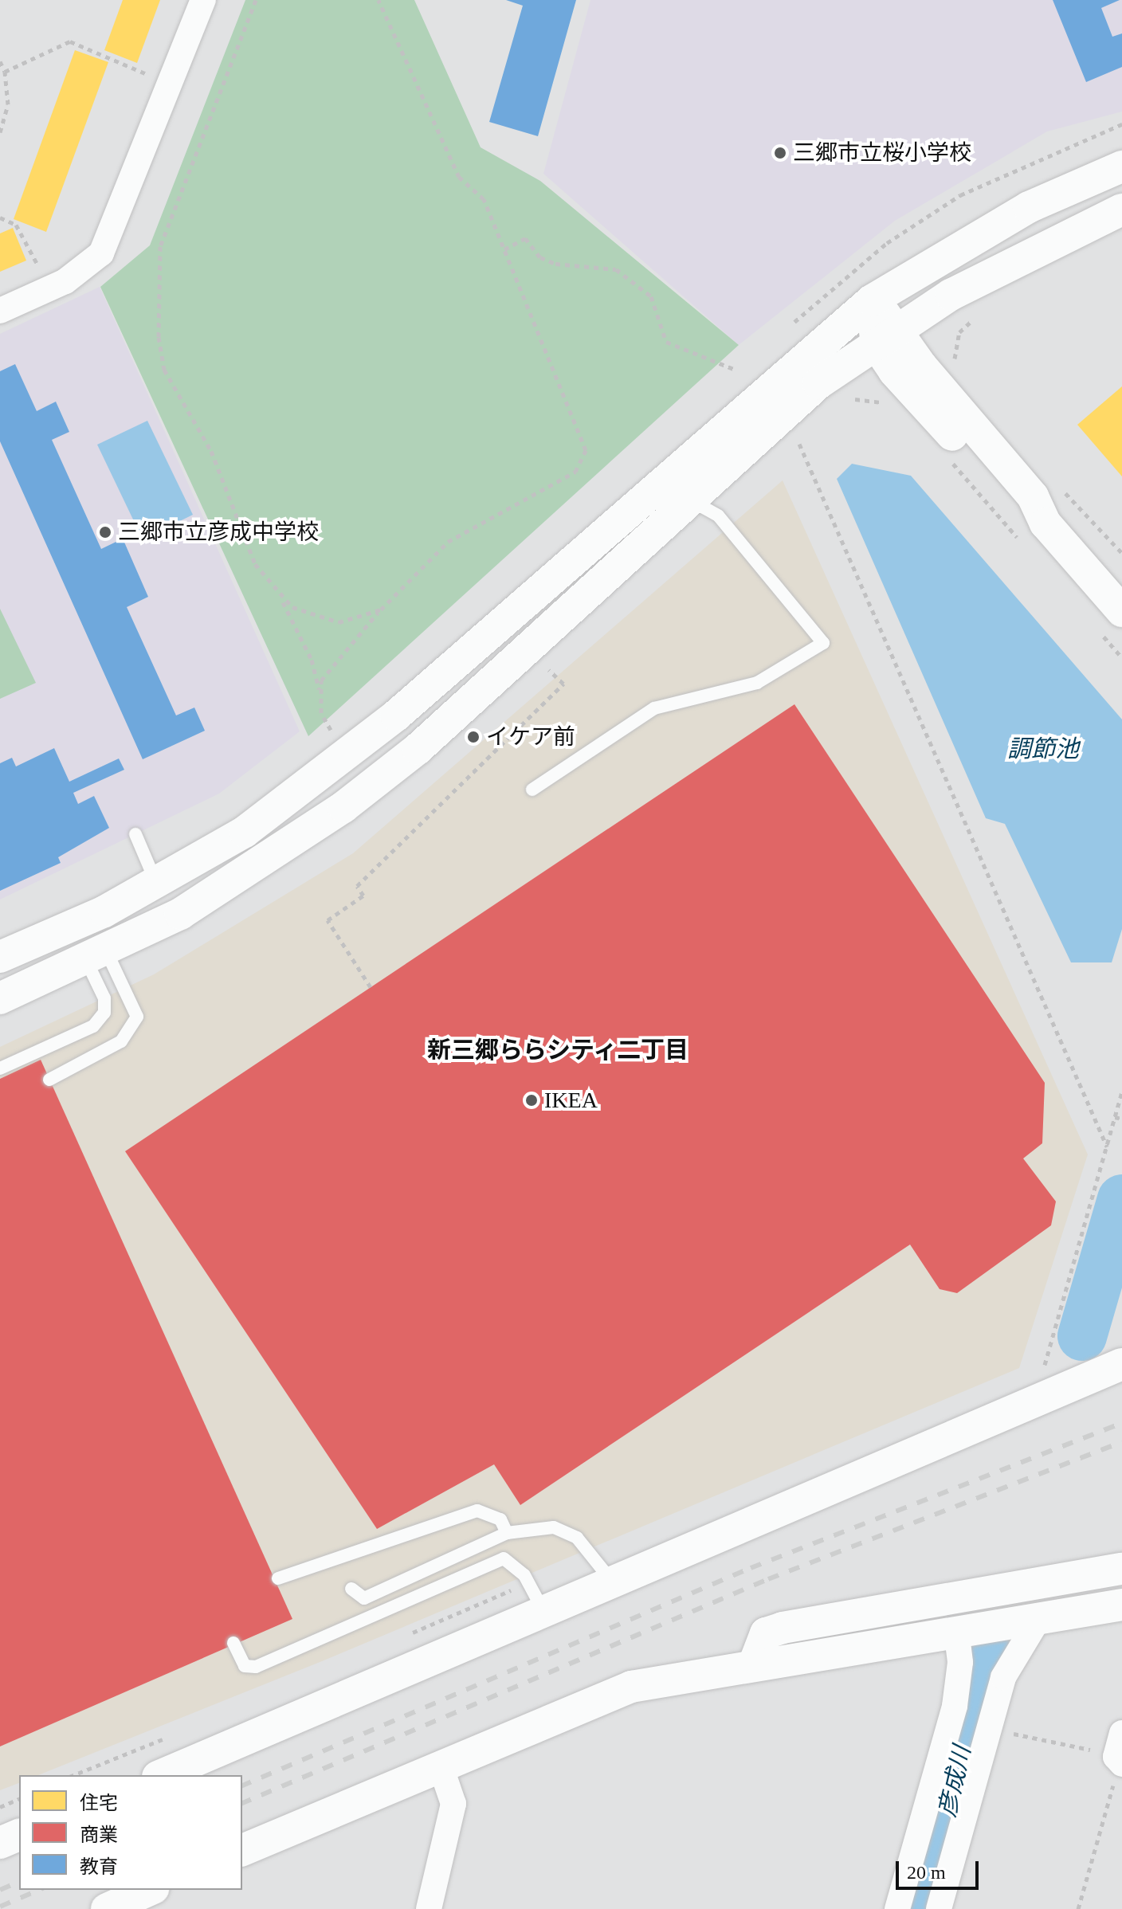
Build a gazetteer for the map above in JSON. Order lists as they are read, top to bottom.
{
  "districts": ["新三郷ららシティ二丁目"],
  "water": ["調節池", "彦成川"],
  "places": [
    "三郷市立桜小学校",
    "三郷市立彦成中学校",
    "イケア前",
    "IKEA"
  ],
  "legend": ["住宅", "商業", "教育"],
  "scale_bar": "20 m"
}
